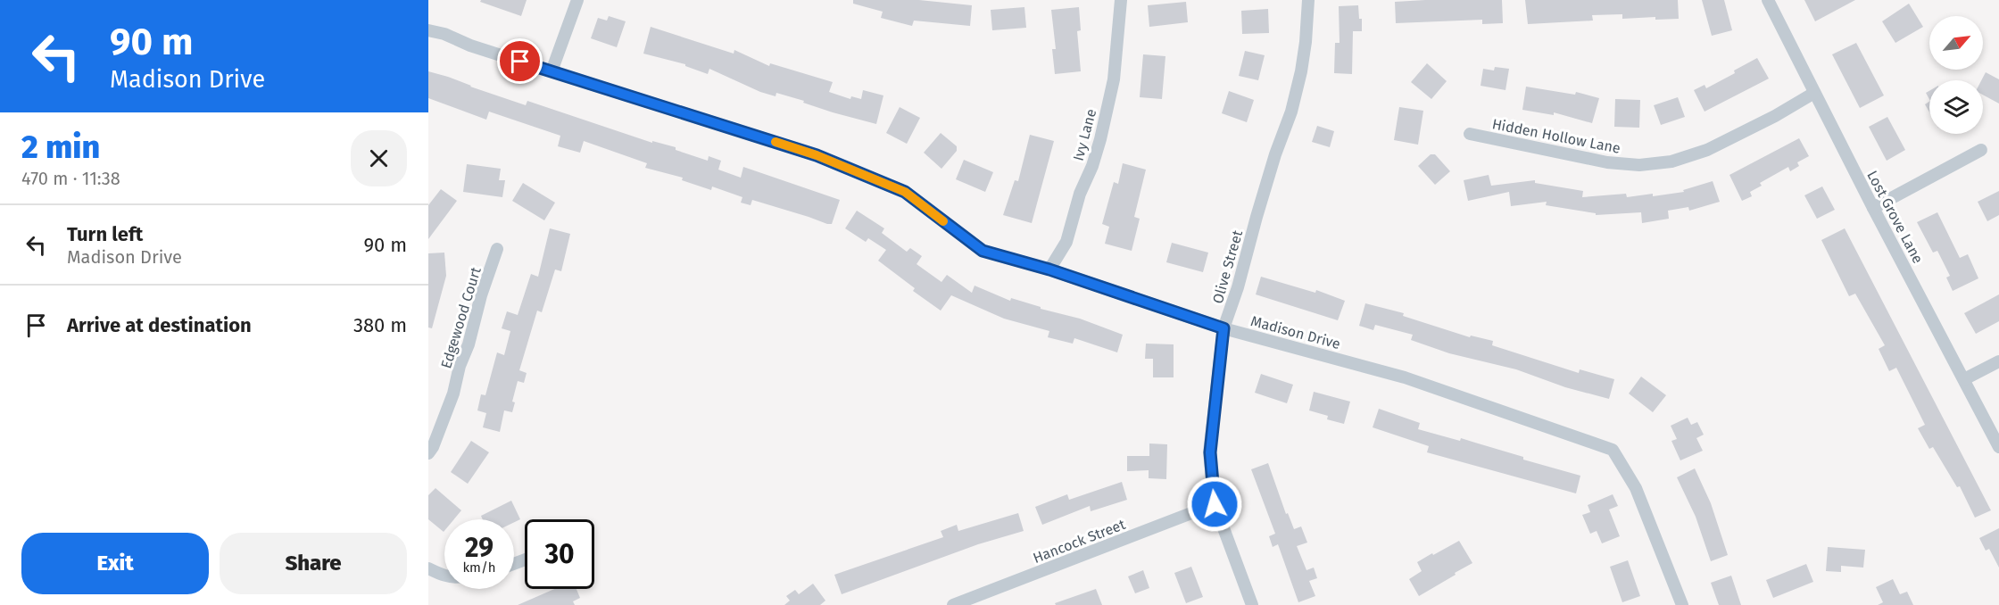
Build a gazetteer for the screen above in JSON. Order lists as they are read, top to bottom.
{
  "streets": {
    "street": [
      "Ivy Lane",
      "Hidden Hollow Lane",
      "Lost Grove Lane",
      "Olive Street",
      "Edgewood Court",
      "Madison Drive",
      "Hancock Street"
    ]
  },
  "crossings": [
    ["Ivy Lane", "Madison Drive"],
    ["Hidden Hollow Lane", "Lost Grove Lane"],
    ["Olive Street", "Madison Drive"],
    ["Olive Street", "Hancock Street"]
  ],
  "north": "top right",
  "page": {
    "turn": ["90 m", "Madison Drive"],
    "heading": ["2 min", "470 m · 11:38"],
    "list": [
      {
        "name": "Turn left",
        "note": "Madison Drive",
        "value": "90 m"
      },
      {
        "name": "Arrive at destination",
        "value": "380 m"
      }
    ],
    "speed": "29 km/h",
    "limit": "30",
    "buttons": ["Exit", "Share"]
  }
}
